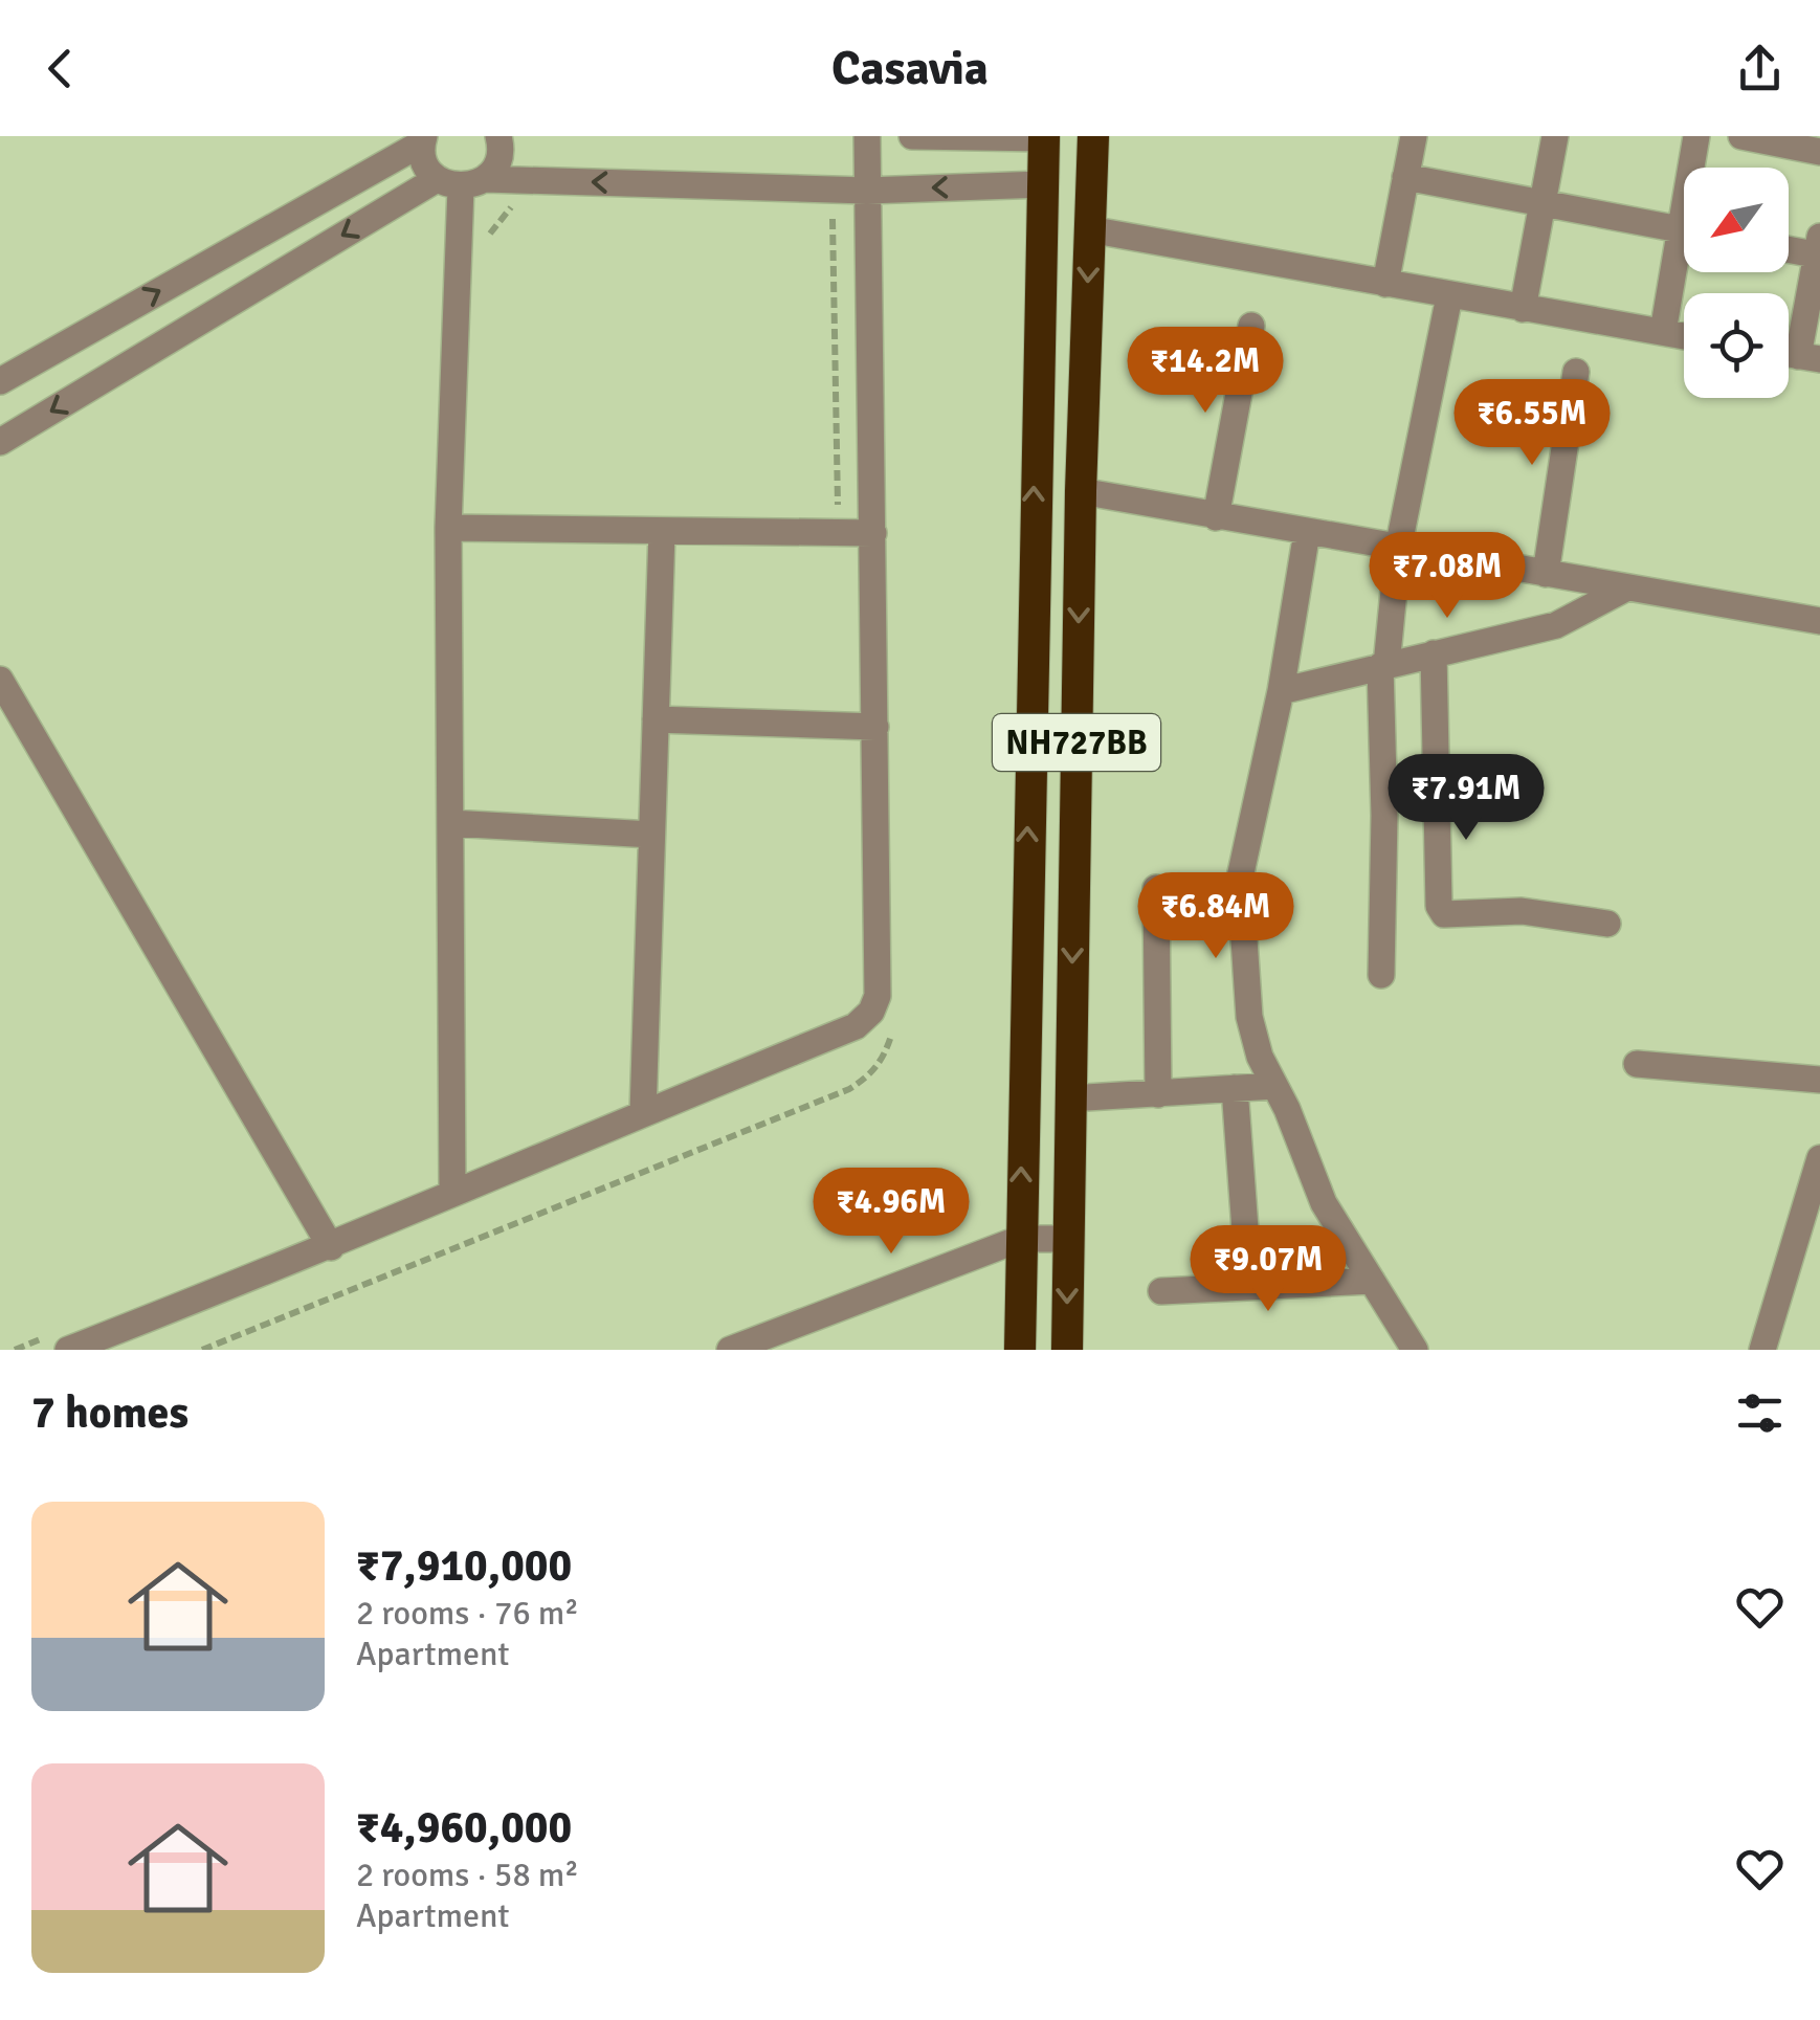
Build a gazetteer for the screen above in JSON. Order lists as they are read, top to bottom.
{
  "streets": {
    "highway": ["NH727BB"]
  },
  "north": "bottom left",
  "page": {
    "header": "Casavia",
    "price": [
      "₹14.2M",
      "₹6.55M",
      "₹7.08M",
      "₹7.91M",
      "₹6.84M",
      "₹4.96M",
      "₹9.07M"
    ],
    "heading": "7 homes",
    "list": [
      {
        "name": "₹7,910,000",
        "note": "2 rooms · 76 m² · Apartment"
      },
      {
        "name": "₹4,960,000",
        "note": "2 rooms · 58 m² · Apartment"
      }
    ]
  }
}
